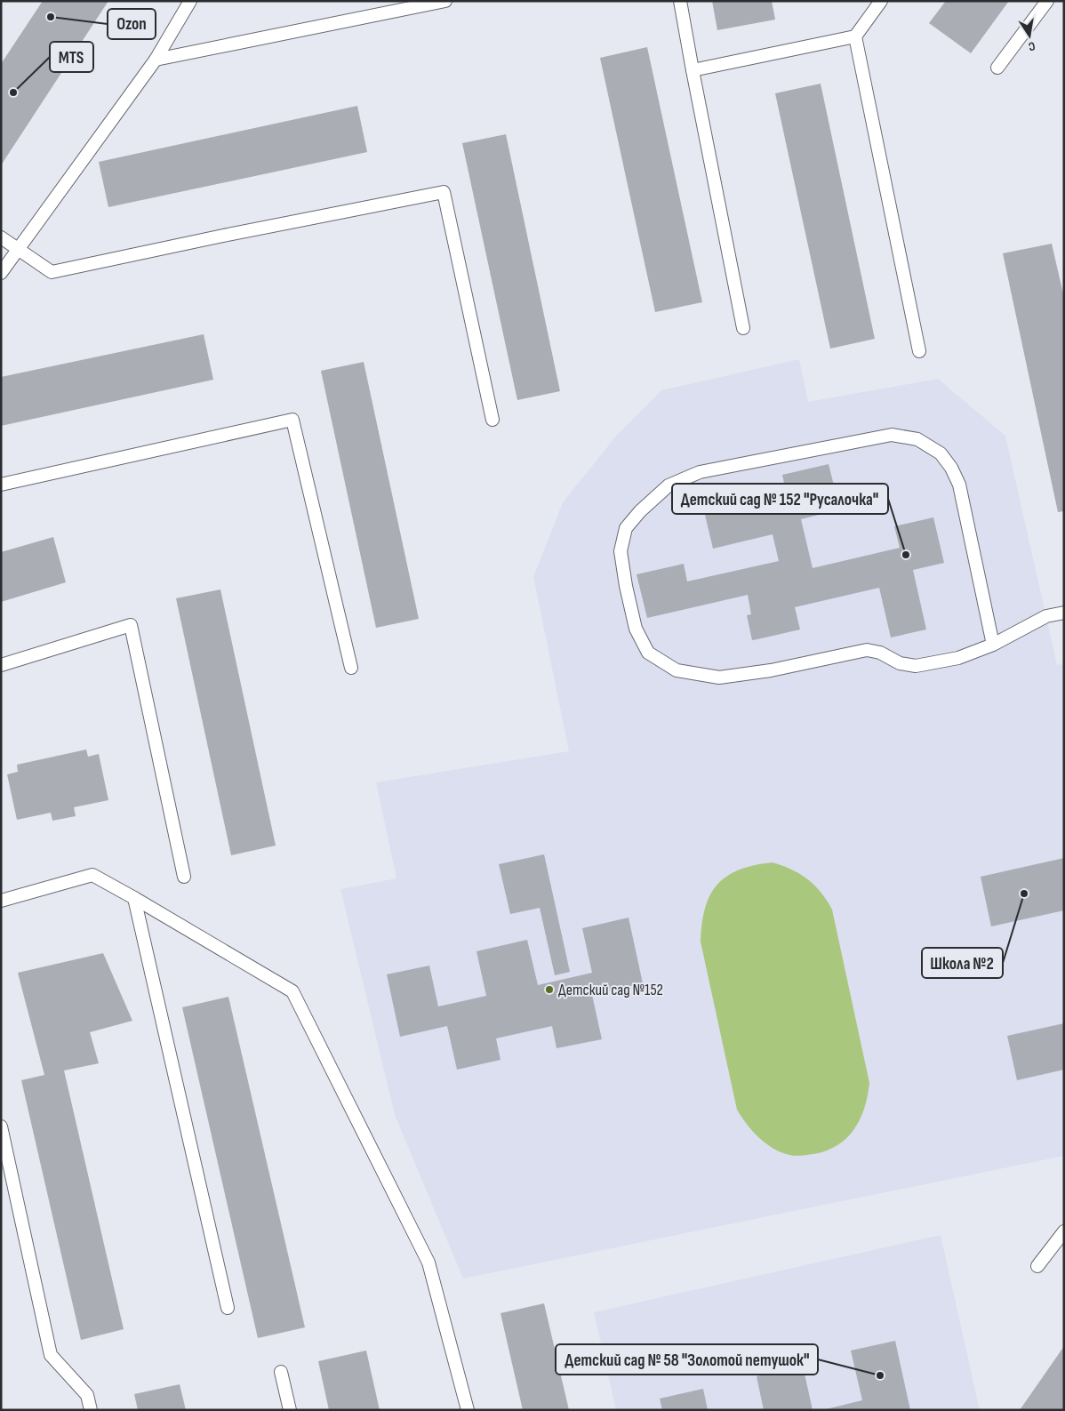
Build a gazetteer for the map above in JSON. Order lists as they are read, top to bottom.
{
  "places": [
    "Ozon",
    "MTS",
    "Детский сад № 152 \"Русалочка\"",
    "Школа №2",
    "Детский сад №152",
    "Детский сад № 58 \"Золотой петушок\""
  ],
  "north": "bottom"
}
